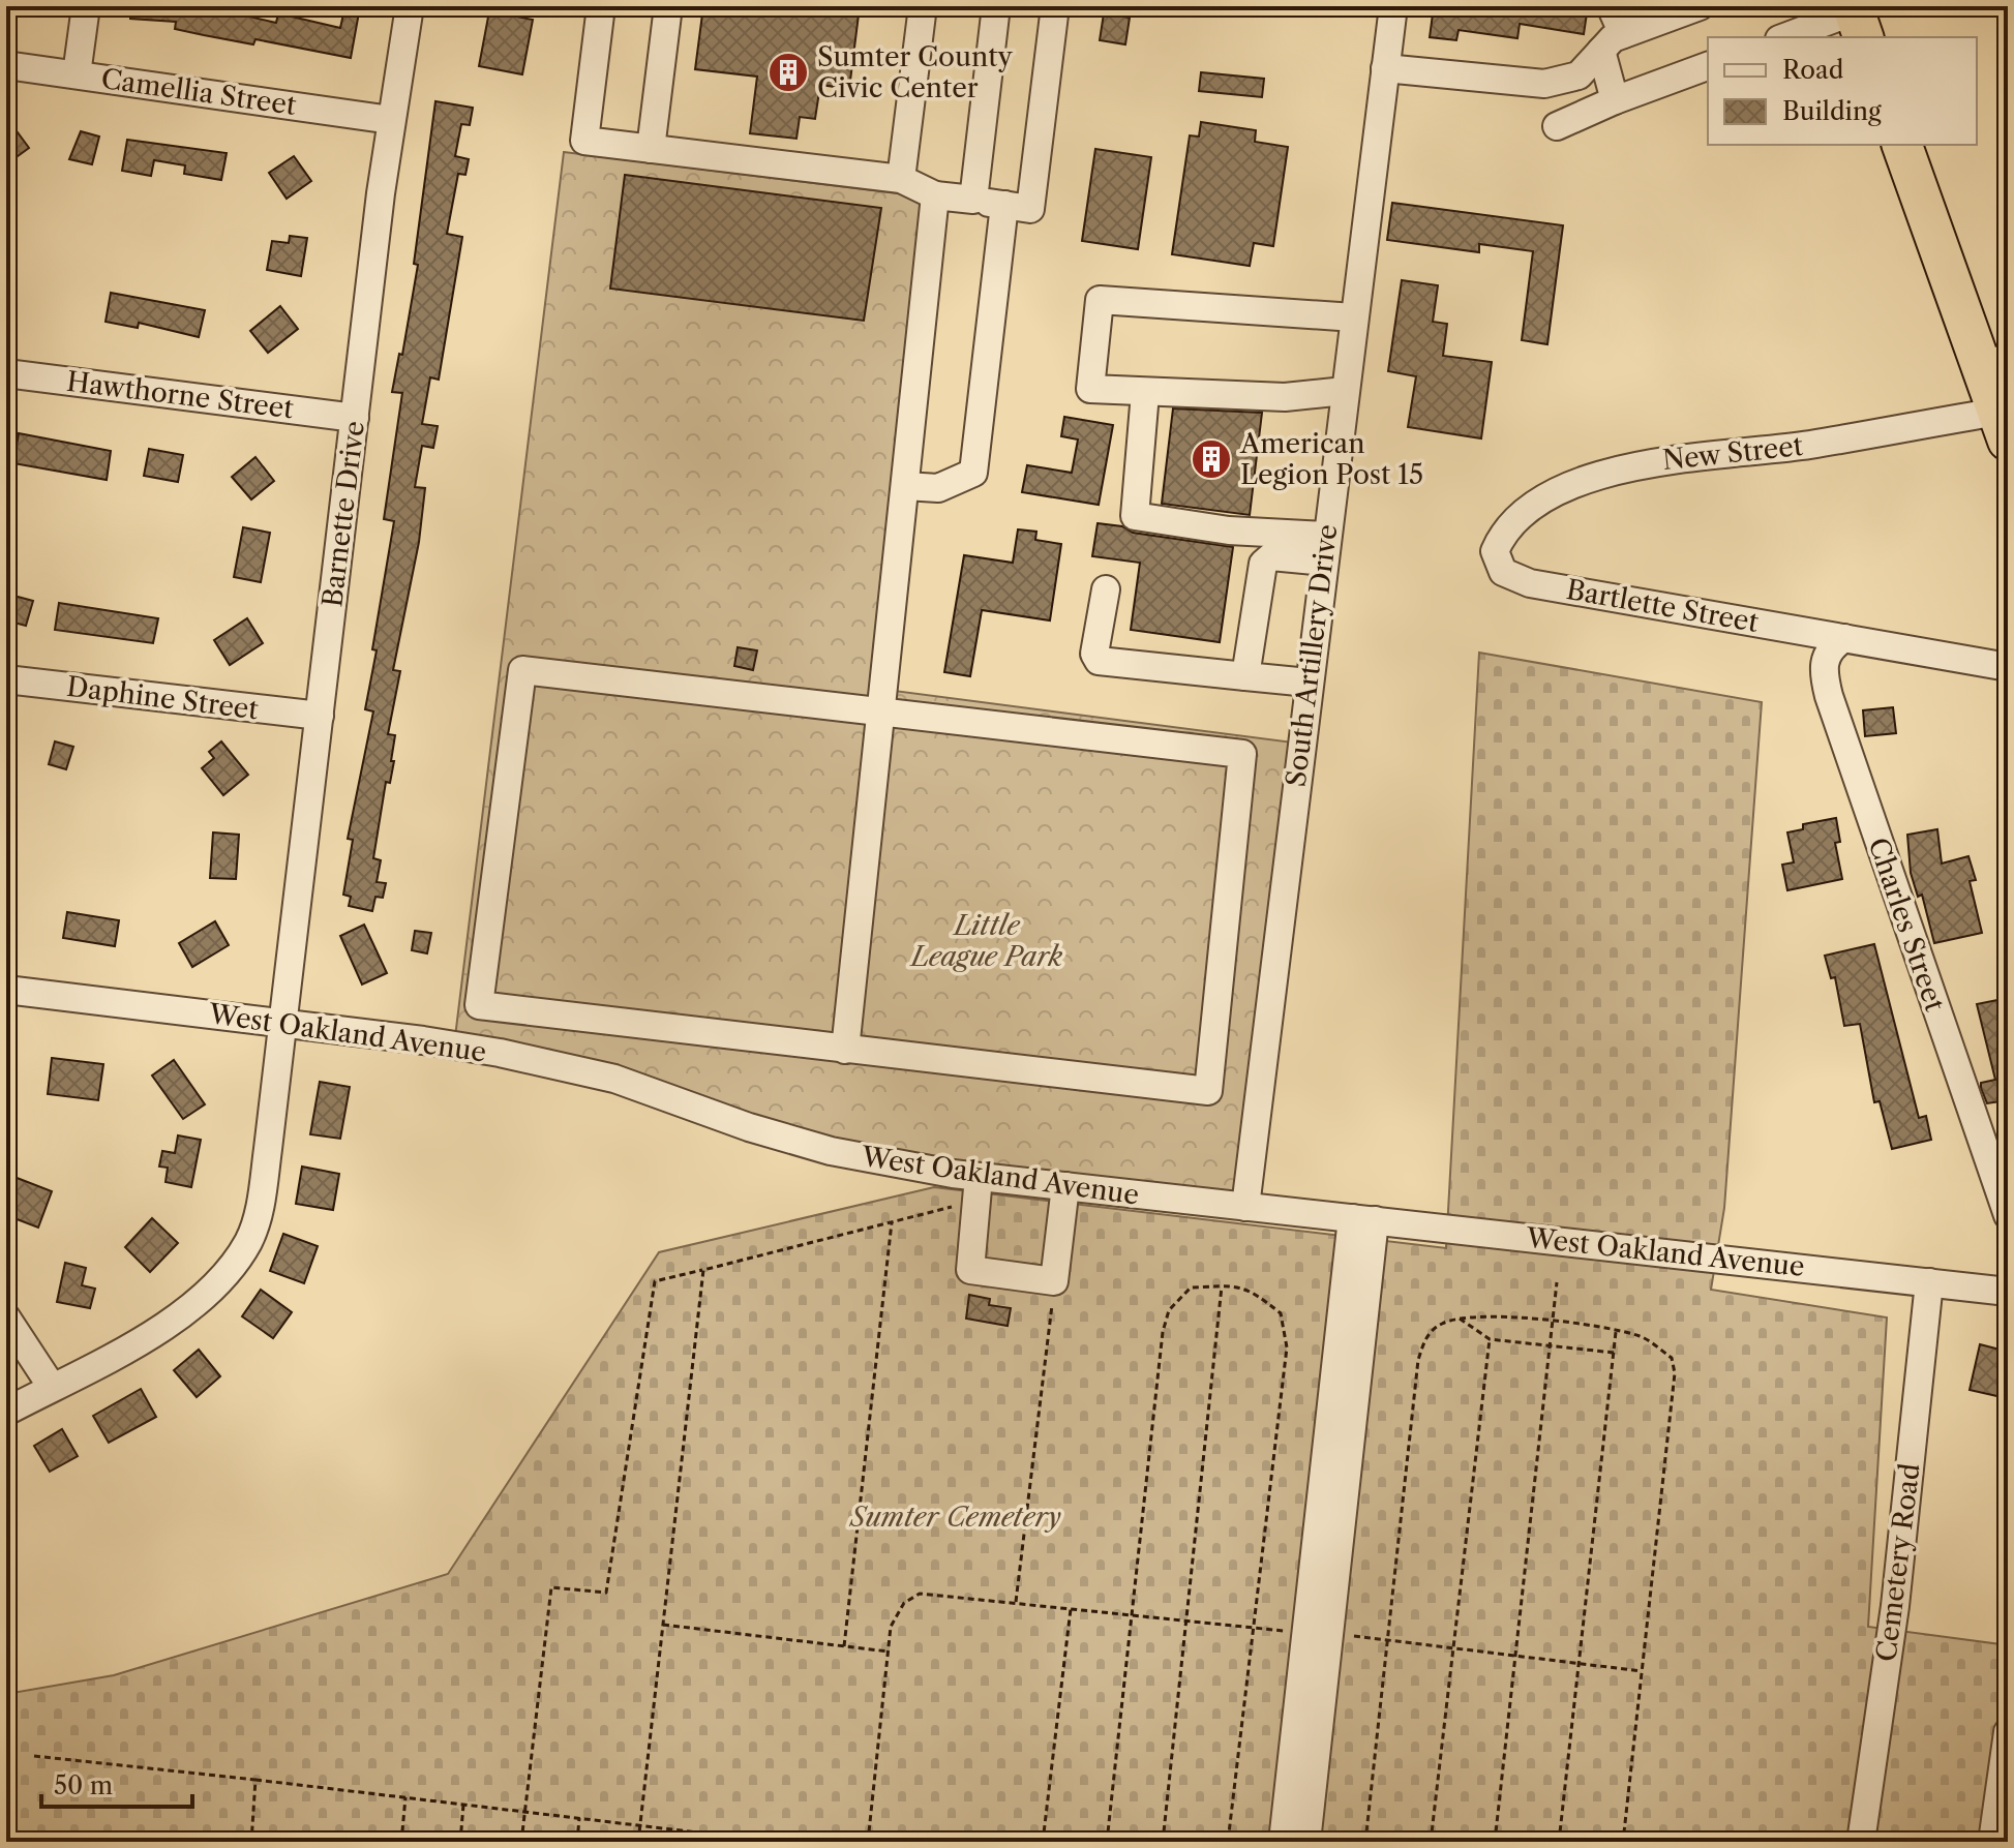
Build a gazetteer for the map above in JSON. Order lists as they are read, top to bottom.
{
  "streets": {
    "street": [
      "Camellia Street",
      "Hawthorne Street",
      "New Street",
      "Barnette Drive",
      "Bartlette Street",
      "South Artillery Drive",
      "Daphine Street",
      "Charles Street",
      "West Oakland Avenue",
      "Cemetery Road"
    ]
  },
  "crossings": [
    ["Camellia Street", "Barnette Drive"],
    ["Hawthorne Street", "Barnette Drive"],
    ["New Street", "Bartlette Street"],
    ["Barnette Drive", "Daphine Street"],
    ["Barnette Drive", "West Oakland Avenue"],
    ["Bartlette Street", "Charles Street"],
    ["South Artillery Drive", "West Oakland Avenue"],
    ["West Oakland Avenue", "Cemetery Road"]
  ],
  "parks": ["Little League Park", "Sumter Cemetery"],
  "places": {
    "building": ["Sumter County Civic Center", "American Legion Post 15"]
  },
  "legend": ["Road", "Building"],
  "scale_bar": "50 m"
}
